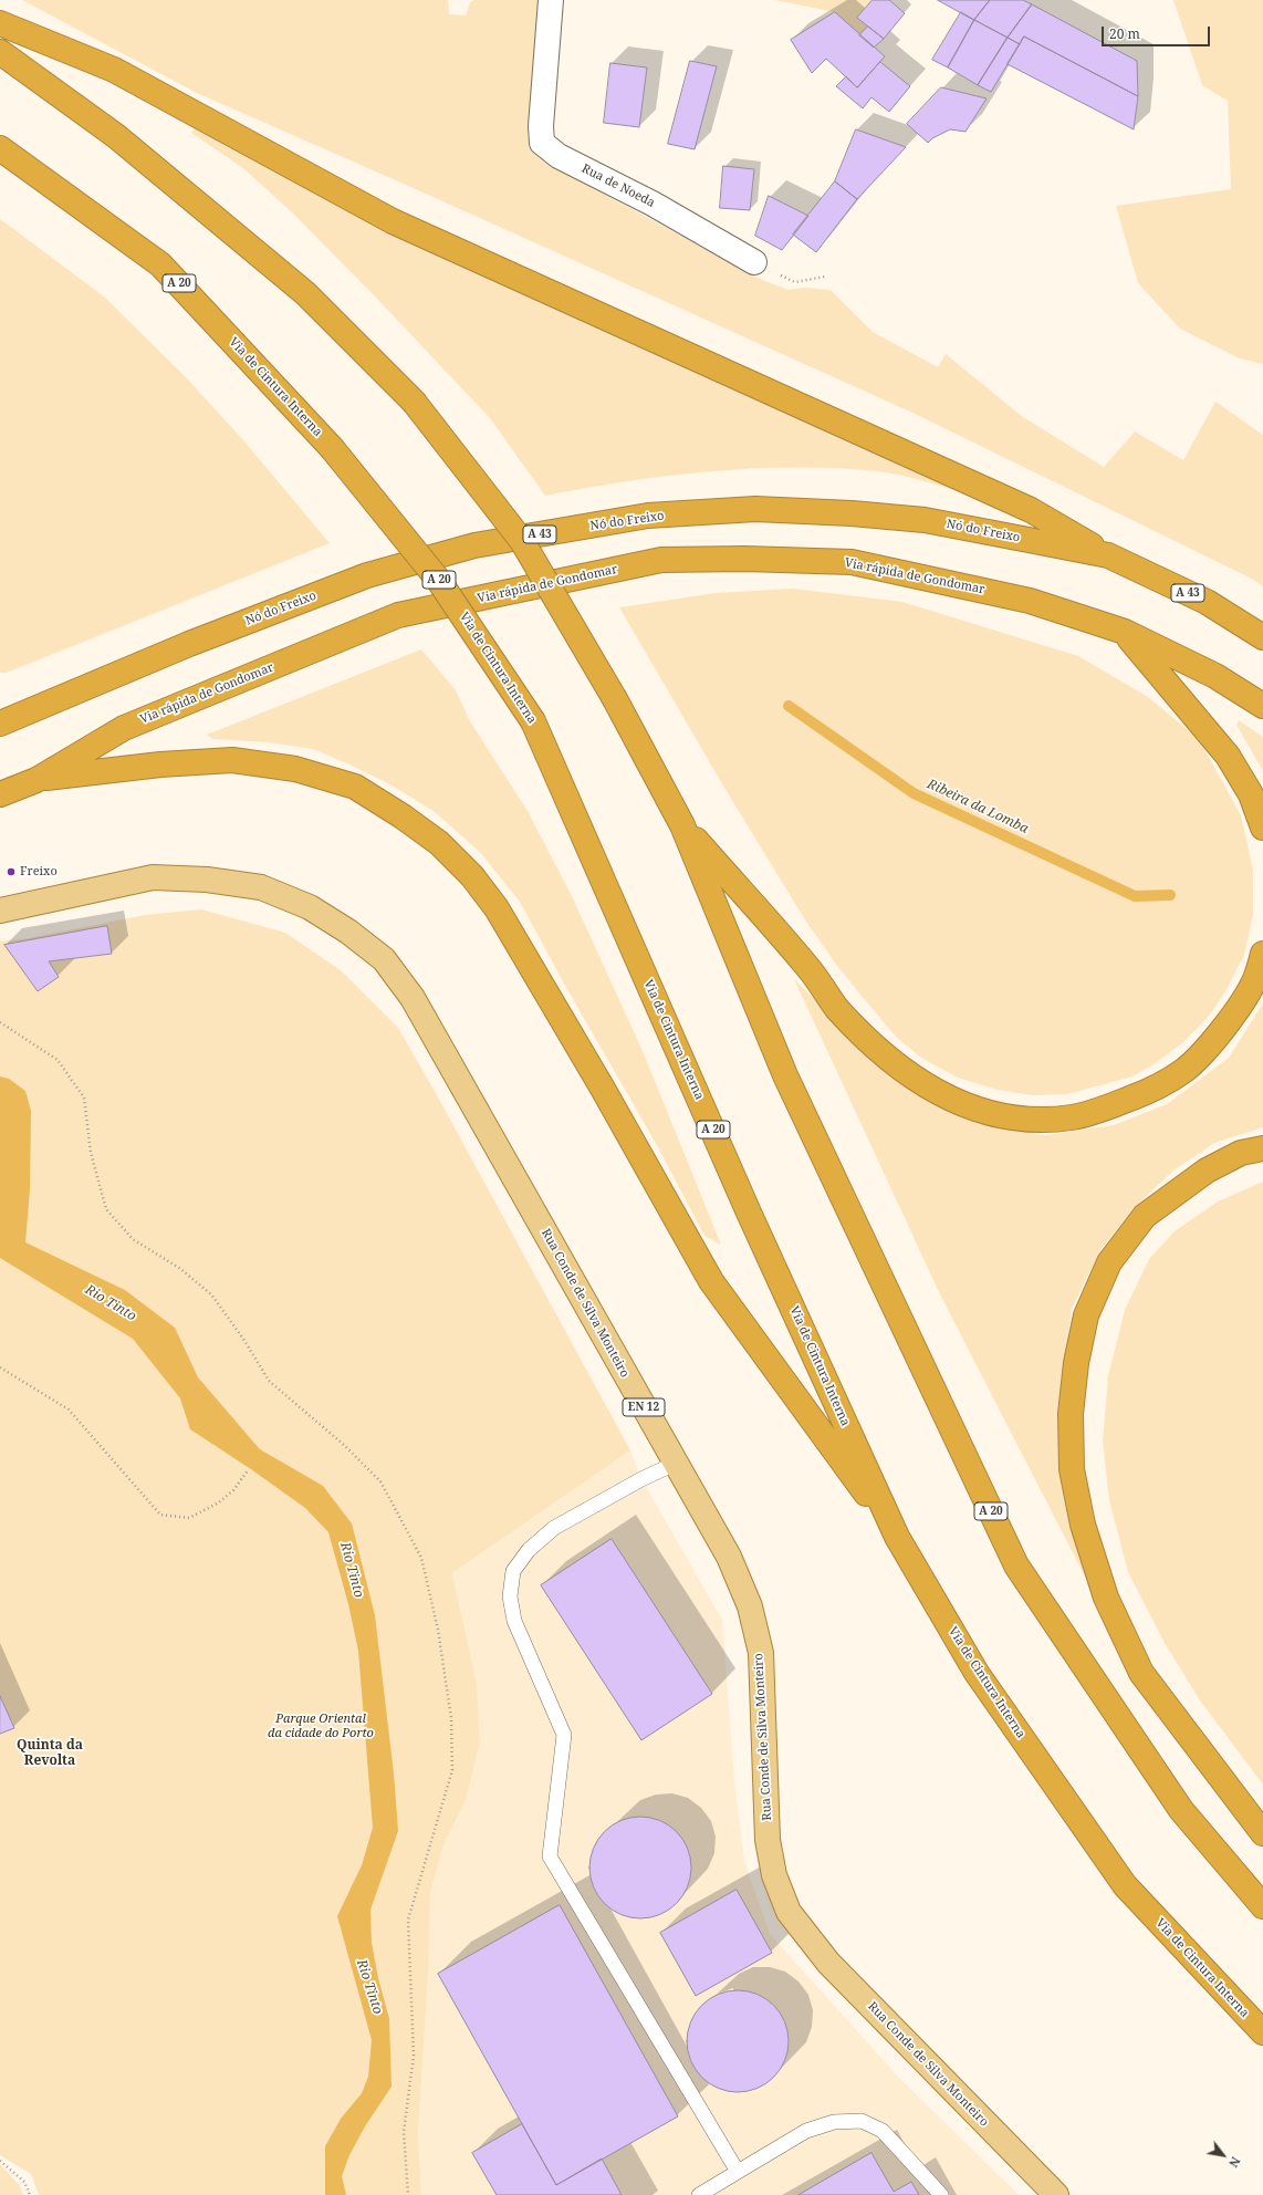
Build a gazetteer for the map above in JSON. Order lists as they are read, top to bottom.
{
  "streets": {
    "highway": [
      "A 20",
      "Via de Cintura Interna",
      "Nó do Freixo",
      "A 43",
      "Via rápida de Gondomar"
    ],
    "main road": ["Rua Conde de Silva Monteiro", "EN 12"],
    "street": ["Rua de Noeda"]
  },
  "districts": ["Quinta da Revolta"],
  "water": ["Ribeira da Lomba", "Rio Tinto"],
  "parks": ["Parque Oriental da cidade do Porto"],
  "places": ["Freixo"],
  "scale_bar": "20 m",
  "north": "bottom right"
}
